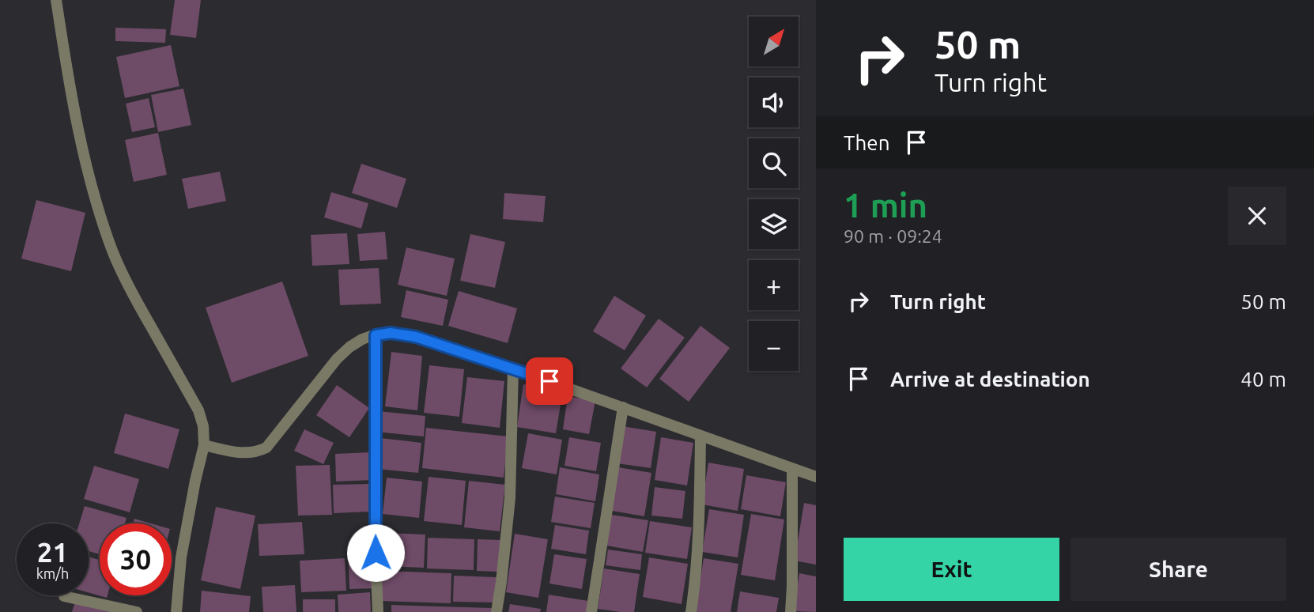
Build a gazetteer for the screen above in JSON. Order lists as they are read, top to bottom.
{
  "north": "top right",
  "page": {
    "turn": ["50 m", "Turn right"],
    "map_buttons": ["+", "−"],
    "then": "Then",
    "heading": ["1 min", "90 m · 09:24"],
    "list": [
      {
        "name": "Turn right",
        "value": "50 m"
      },
      {
        "name": "Arrive at destination",
        "value": "40 m"
      }
    ],
    "speed": "21 km/h",
    "limit": "30",
    "buttons": ["Exit", "Share"]
  }
}
